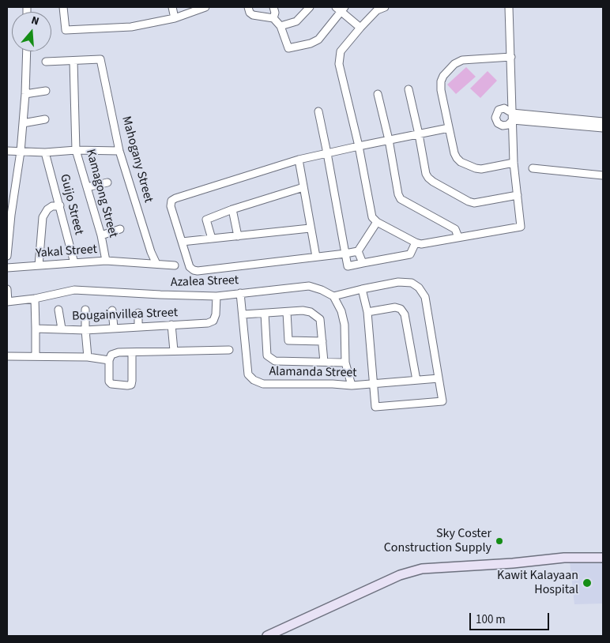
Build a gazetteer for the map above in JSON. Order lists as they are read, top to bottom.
{
  "streets": {
    "street": [
      "Mahogany Street",
      "Kamagong Street",
      "Guijo Street",
      "Yakal Street",
      "Azalea Street",
      "Bougainvillea Street",
      "Alamanda Street"
    ]
  },
  "crossings": [
    ["Mahogany Street", "Kamagong Street"],
    ["Mahogany Street", "Yakal Street"],
    ["Kamagong Street", "Yakal Street"],
    ["Guijo Street", "Yakal Street"],
    ["Azalea Street", "Bougainvillea Street"],
    ["Azalea Street", "Alamanda Street"]
  ],
  "places": ["Sky Coster Construction Supply", "Kawit Kalayaan Hospital"],
  "scale_bar": "100 m",
  "north": "top"
}
